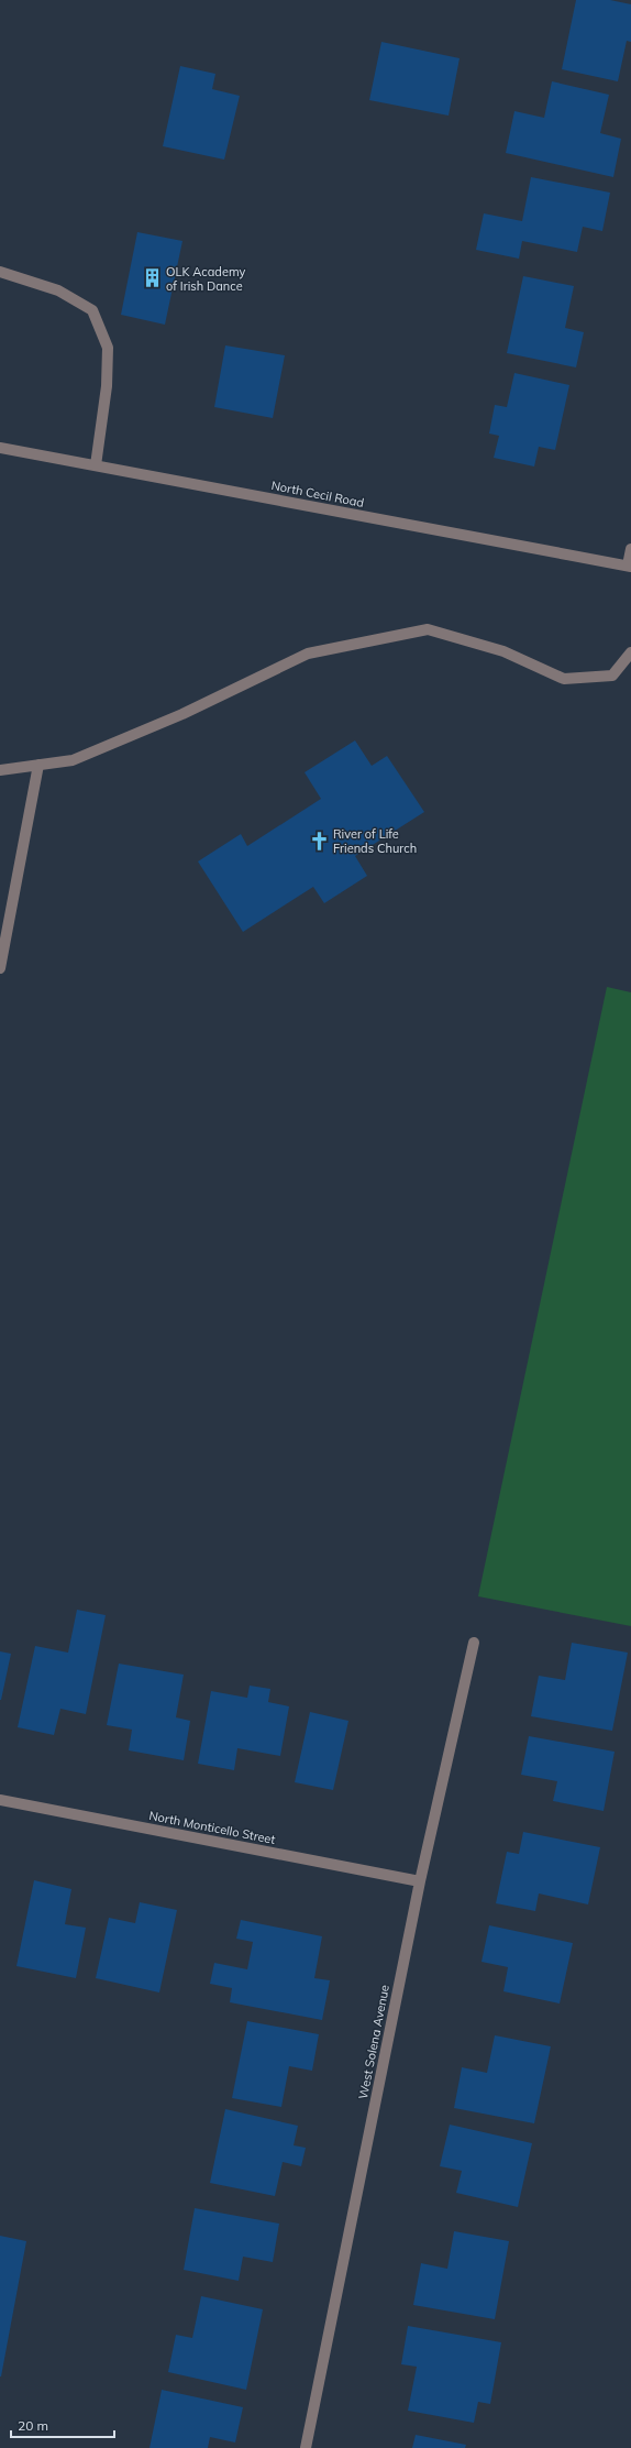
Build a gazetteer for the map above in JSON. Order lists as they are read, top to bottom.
{
  "streets": {
    "street": ["North Cecil Road", "North Monticello Street", "West Solena Avenue"]
  },
  "crossings": [
    ["North Monticello Street", "West Solena Avenue"]
  ],
  "places": {
    "building": ["OLK Academy of Irish Dance"],
    "church": ["River of Life Friends Church"]
  },
  "scale_bar": "20 m"
}
